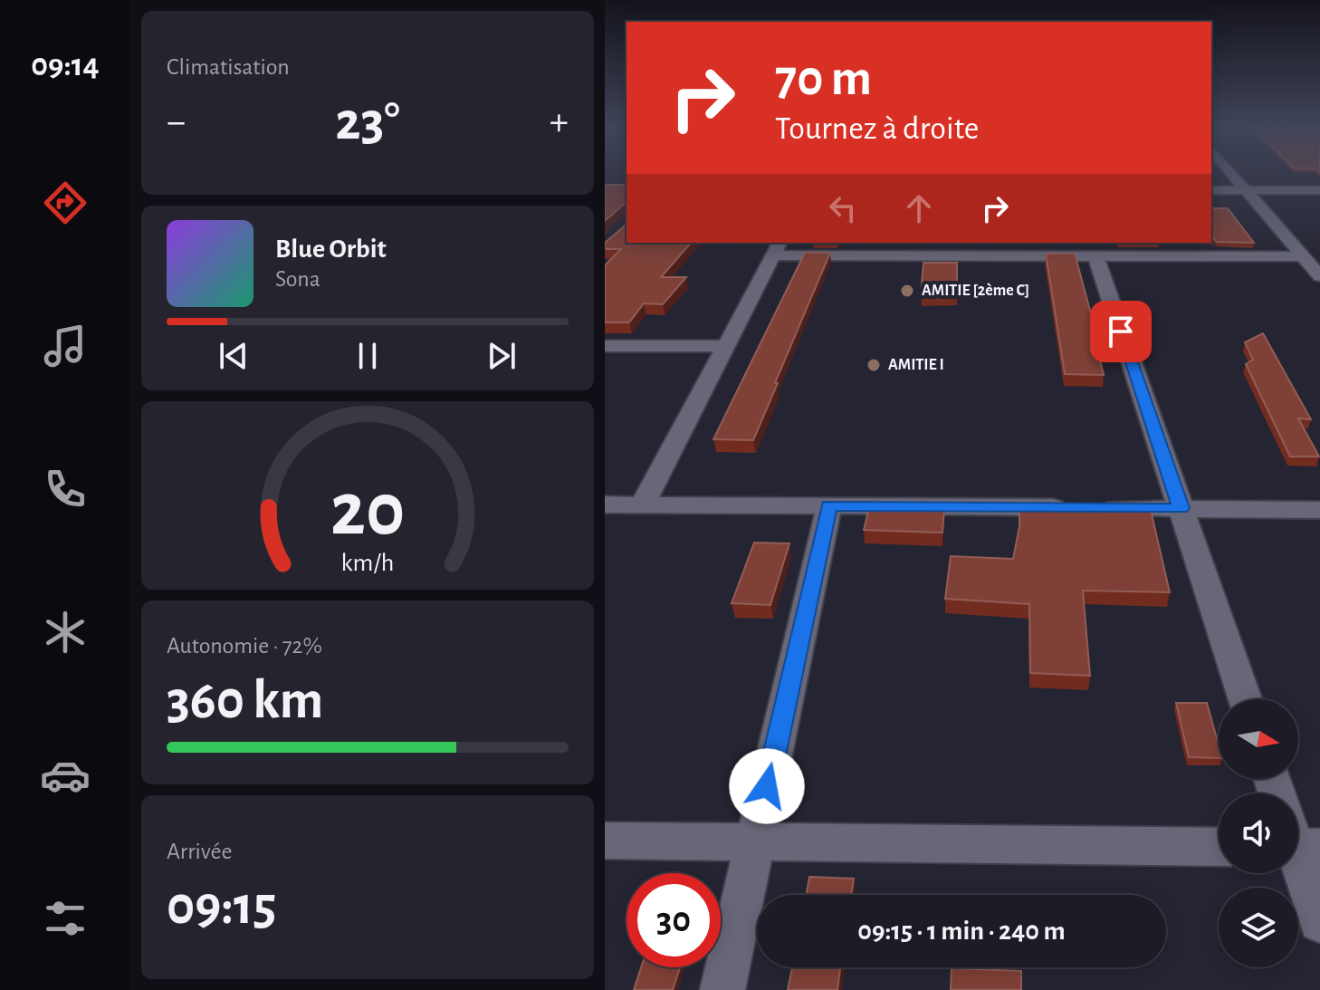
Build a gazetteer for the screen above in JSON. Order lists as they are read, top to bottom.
{
  "places": ["AMITIE [2ème C]", "AMITIE I"],
  "north": "right",
  "page": {
    "tabs": "09:14",
    "tile": [
      "Climatisation",
      ["Autonomie · 72%", "360 km"],
      ["Arrivée", "09:15"]
    ],
    "turn": ["70 m", "Tournez à droite"],
    "heat": ["−", "23°", "+"],
    "song": ["Blue Orbit", "Sona"],
    "limit": "30",
    "trip": "09:15 · 1 min · 240 m",
    "gauge": ["20", "km/h"]
  }
}
